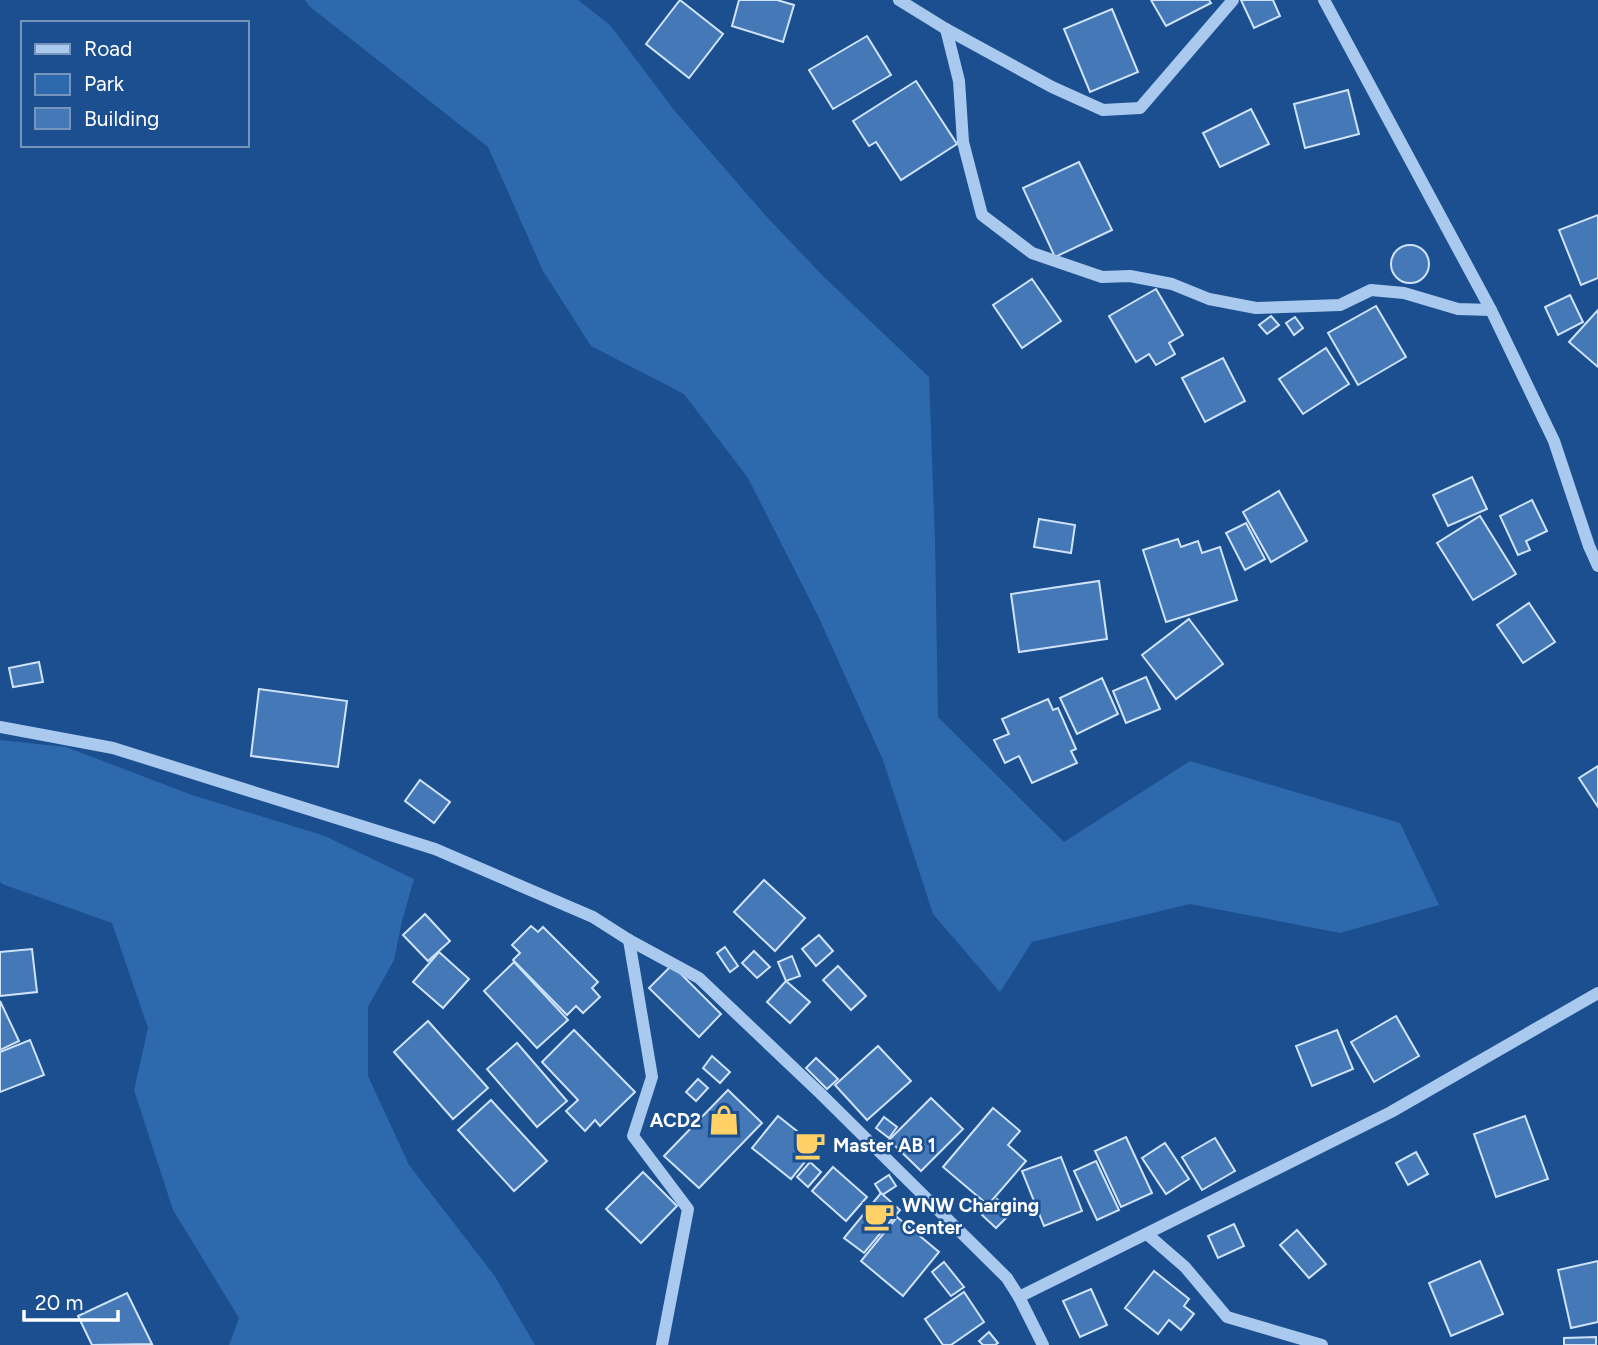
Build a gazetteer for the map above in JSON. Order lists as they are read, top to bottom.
{
  "places": {
    "shop": ["ACD2"],
    "cafe": ["Master AB 1", "WNW Charging Center"]
  },
  "legend": ["Road", "Park", "Building"],
  "scale_bar": "20 m"
}
